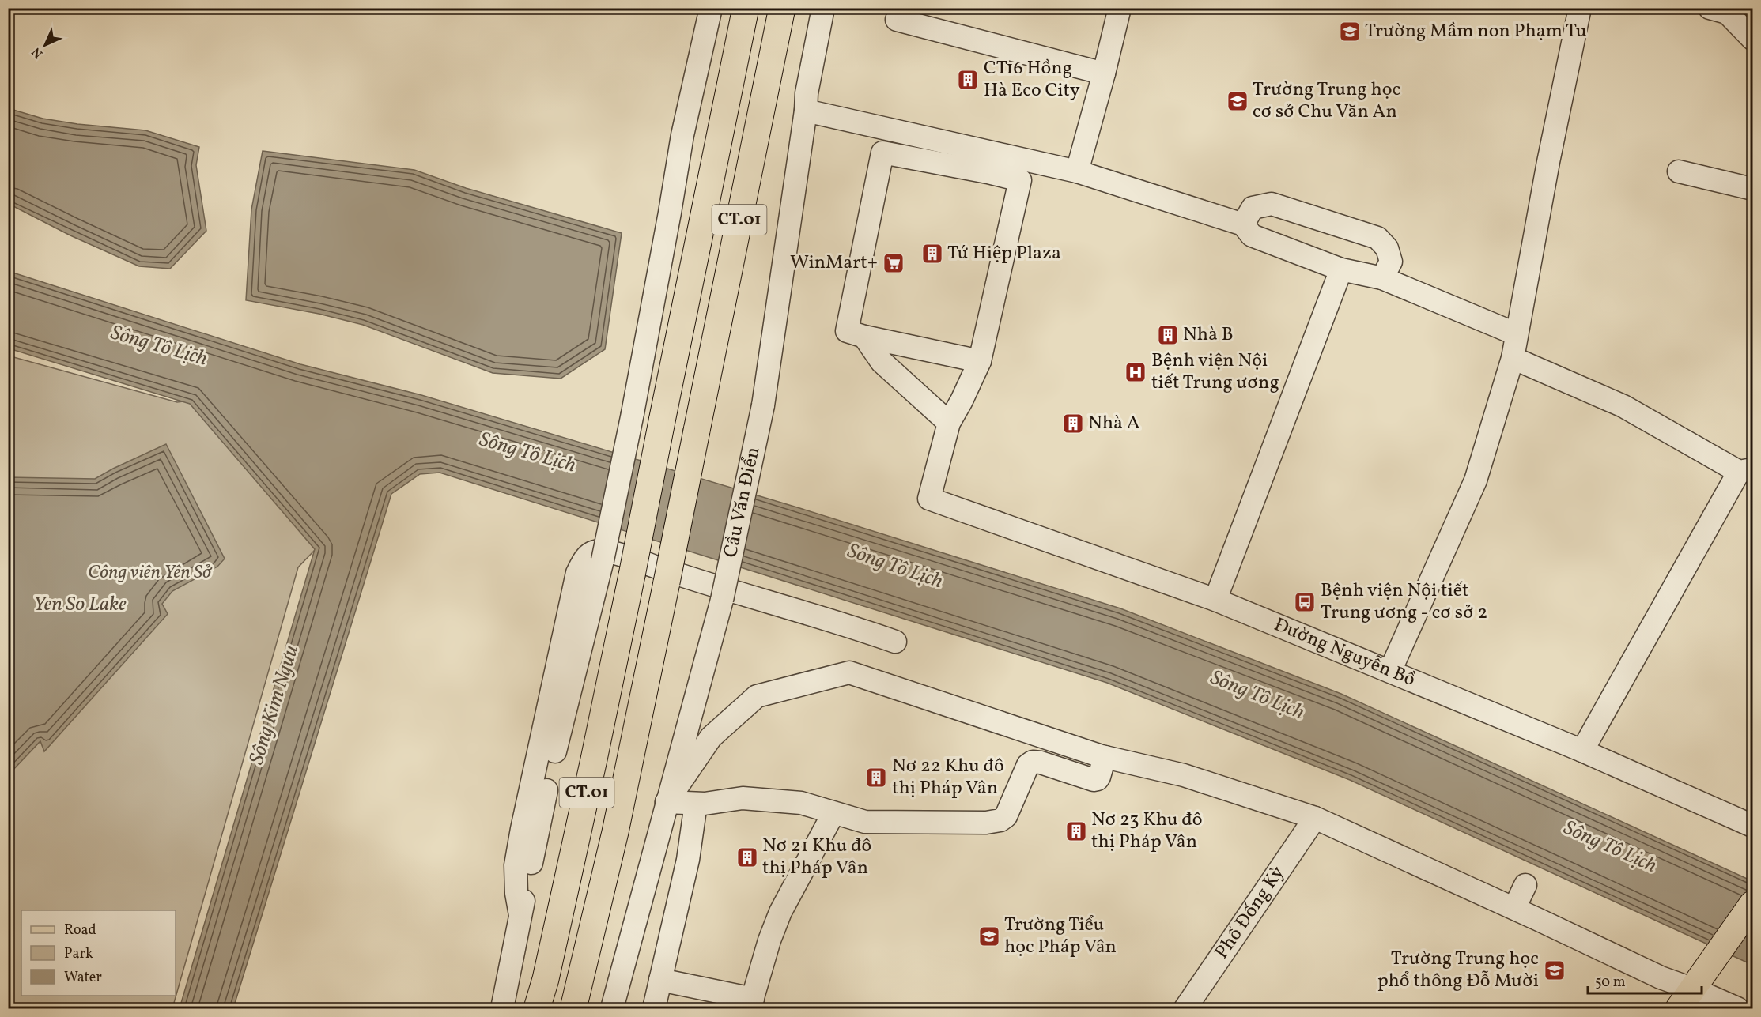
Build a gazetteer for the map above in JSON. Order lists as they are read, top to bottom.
{
  "streets": {
    "main road": ["CT.01"],
    "street": ["Cầu Văn Điển", "Đường Nguyễn Bồ", "Phố Đống Kỳ"]
  },
  "water": ["Sông Tô Lịch", "Yen So Lake", "Sông Kim Ngưu"],
  "parks": ["Công viên Yên Sở"],
  "places": {
    "school or university": [
      "Trường Mầm non Phạm Tu",
      "Trường Trung học cơ sở Chu Văn An",
      "Trường Tiểu học Pháp Vân",
      "Trường Trung học phổ thông Đỗ Mười"
    ],
    "building": [
      "CT16 Hồng Hà Eco City",
      "Tứ Hiệp Plaza",
      "Nhà B",
      "Nhà A",
      "Nơ 22 Khu đô thị Pháp Vân",
      "Nơ 23 Khu đô thị Pháp Vân",
      "Nơ 21 Khu đô thị Pháp Vân"
    ],
    "supermarket": ["WinMart+"],
    "hospital": ["Bệnh viện Nội tiết Trung ương"],
    "bus stop": ["Bệnh viện Nội tiết Trung ương - cơ sở 2"]
  },
  "legend": ["Road", "Park", "Water"],
  "scale_bar": "50 m",
  "north": "bottom left"
}
